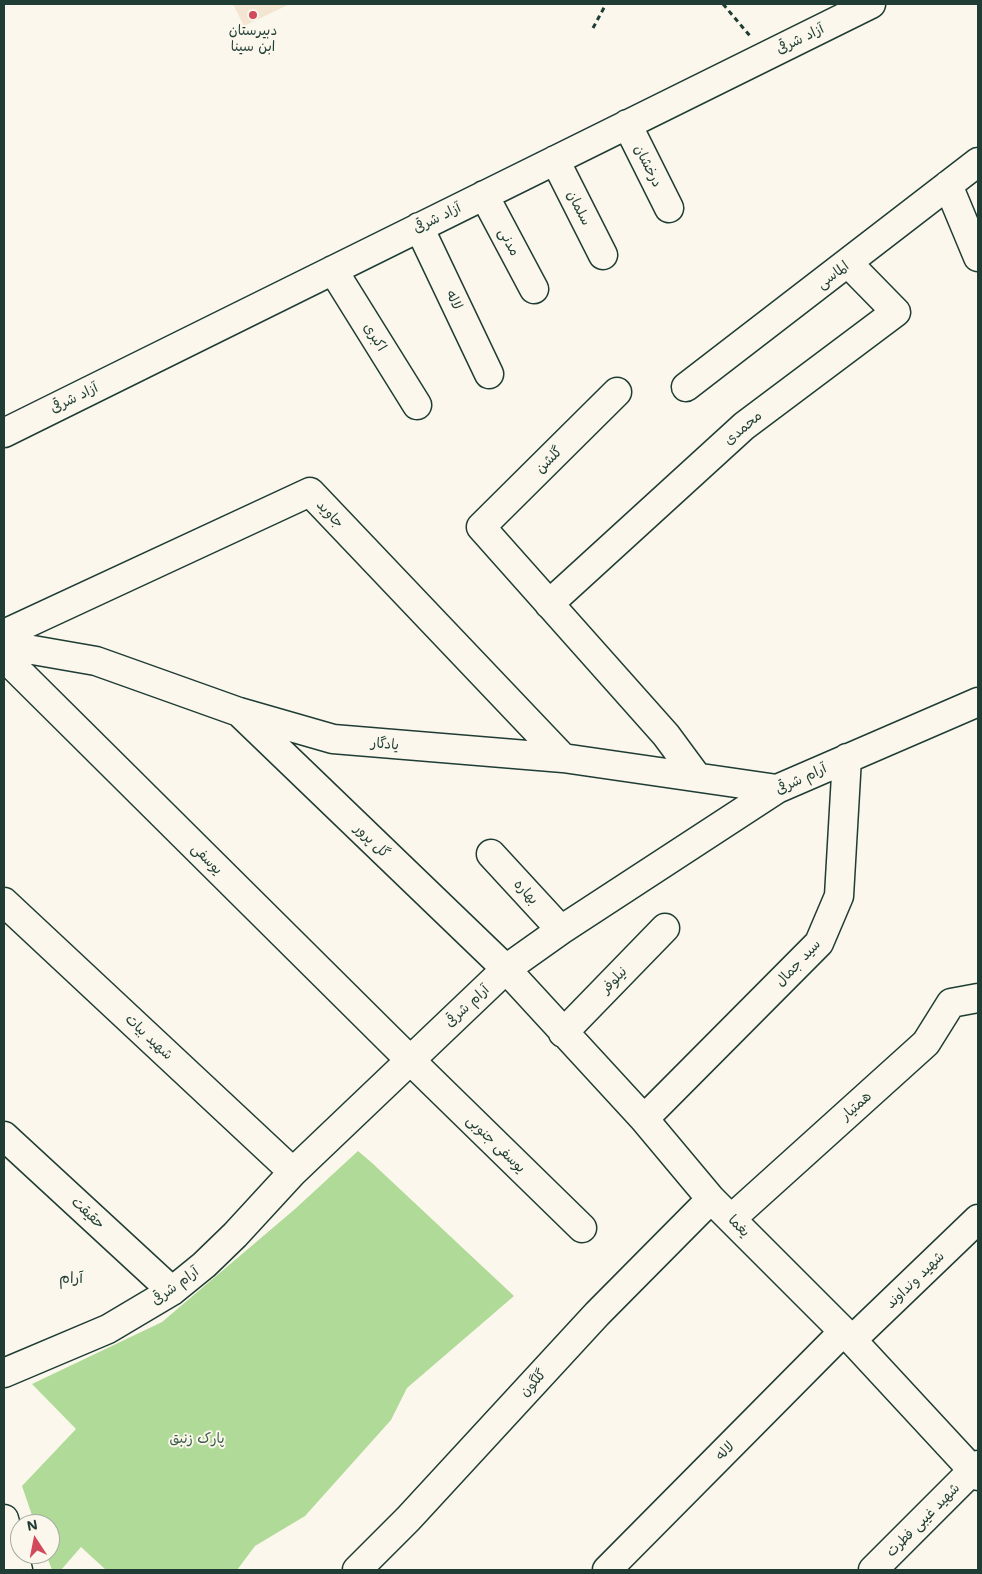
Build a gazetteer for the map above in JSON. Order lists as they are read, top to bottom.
{
  "streets": {
    "street": [
      "آزاد شرقی",
      "درخشان",
      "سلمان",
      "مدنی",
      "الماسی",
      "لاله",
      "اکبری",
      "محمدی",
      "گلشن",
      "جاوید",
      "یادگار",
      "آرام شرقی",
      "گل پرور",
      "یوسفی",
      "بهاره",
      "سید جمال",
      "نیلوفر",
      "شهید بیات",
      "همتیار",
      "یوسفی جنوبی",
      "حقیقت",
      "یغما",
      "شهید ونداوند",
      "گلگون",
      "شهید غیبی فطرت"
    ]
  },
  "crossings": [
    ["آزاد شرقی", "درخشان"],
    ["آزاد شرقی", "سلمان"],
    ["آزاد شرقی", "مدنی"],
    ["آزاد شرقی", "لاله"],
    ["آزاد شرقی", "اکبری"],
    ["الماسی", "محمدی"],
    ["لاله", "یغما"],
    ["لاله", "شهید ونداوند"],
    ["محمدی", "گلشن"],
    ["جاوید", "یادگار"],
    ["یادگار", "آرام شرقی"],
    ["یادگار", "گل پرور"],
    ["آرام شرقی", "گل پرور"],
    ["آرام شرقی", "یوسفی"],
    ["آرام شرقی", "بهاره"],
    ["آرام شرقی", "سید جمال"],
    ["آرام شرقی", "شهید بیات"],
    ["آرام شرقی", "یوسفی جنوبی"],
    ["آرام شرقی", "حقیقت"],
    ["آرام شرقی", "یغما"],
    ["گل پرور", "یغما"],
    ["یوسفی", "یوسفی جنوبی"],
    ["سید جمال", "یغما"],
    ["نیلوفر", "یغما"],
    ["همتیار", "یغما"],
    ["یغما", "شهید ونداوند"],
    ["یغما", "گلگون"],
    ["یغما", "شهید غیبی فطرت"]
  ],
  "districts": ["آرام"],
  "parks": ["پارک زنبق"],
  "places": ["دبیرستان ابن سینا"],
  "north": "top"
}
